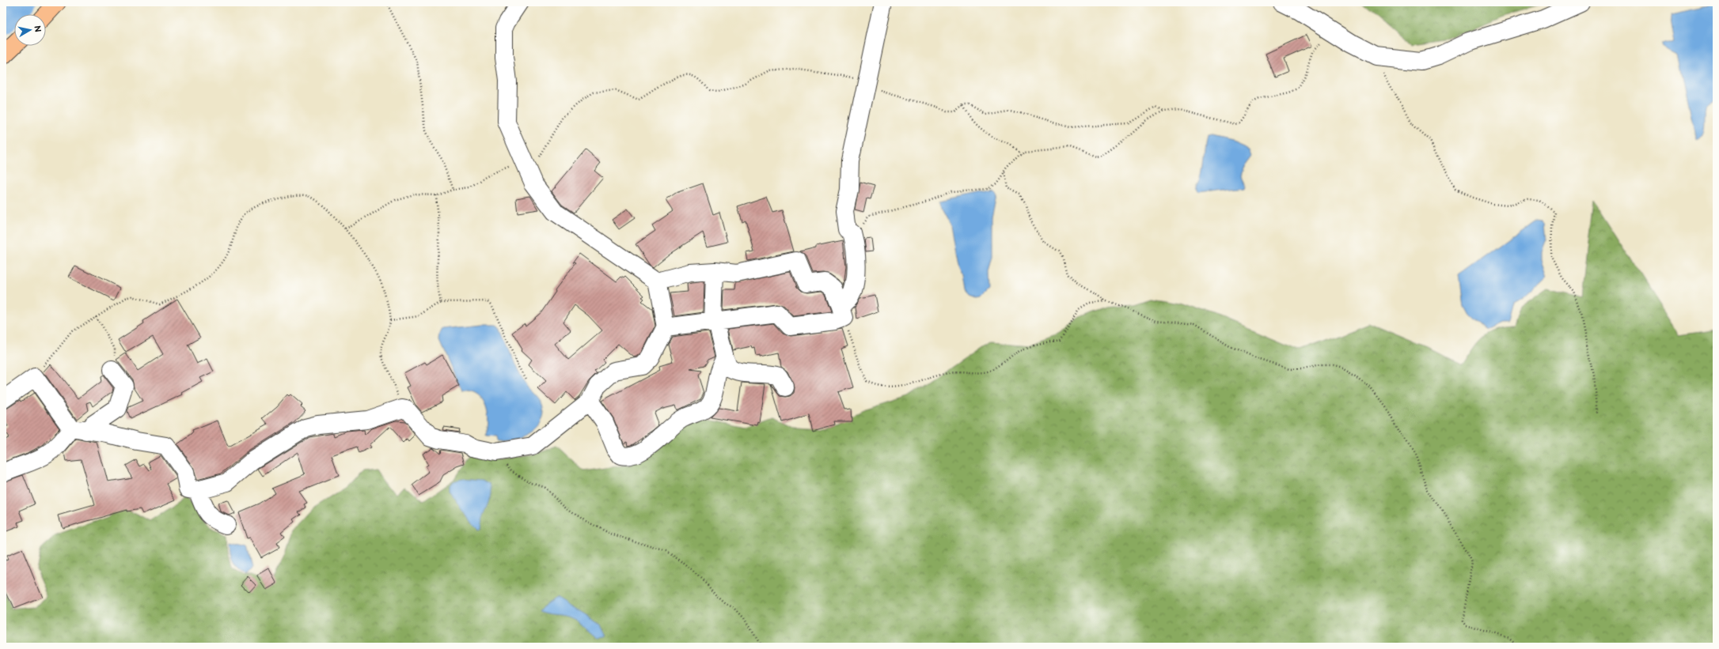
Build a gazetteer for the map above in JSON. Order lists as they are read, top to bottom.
{
  "north": "right"
}
